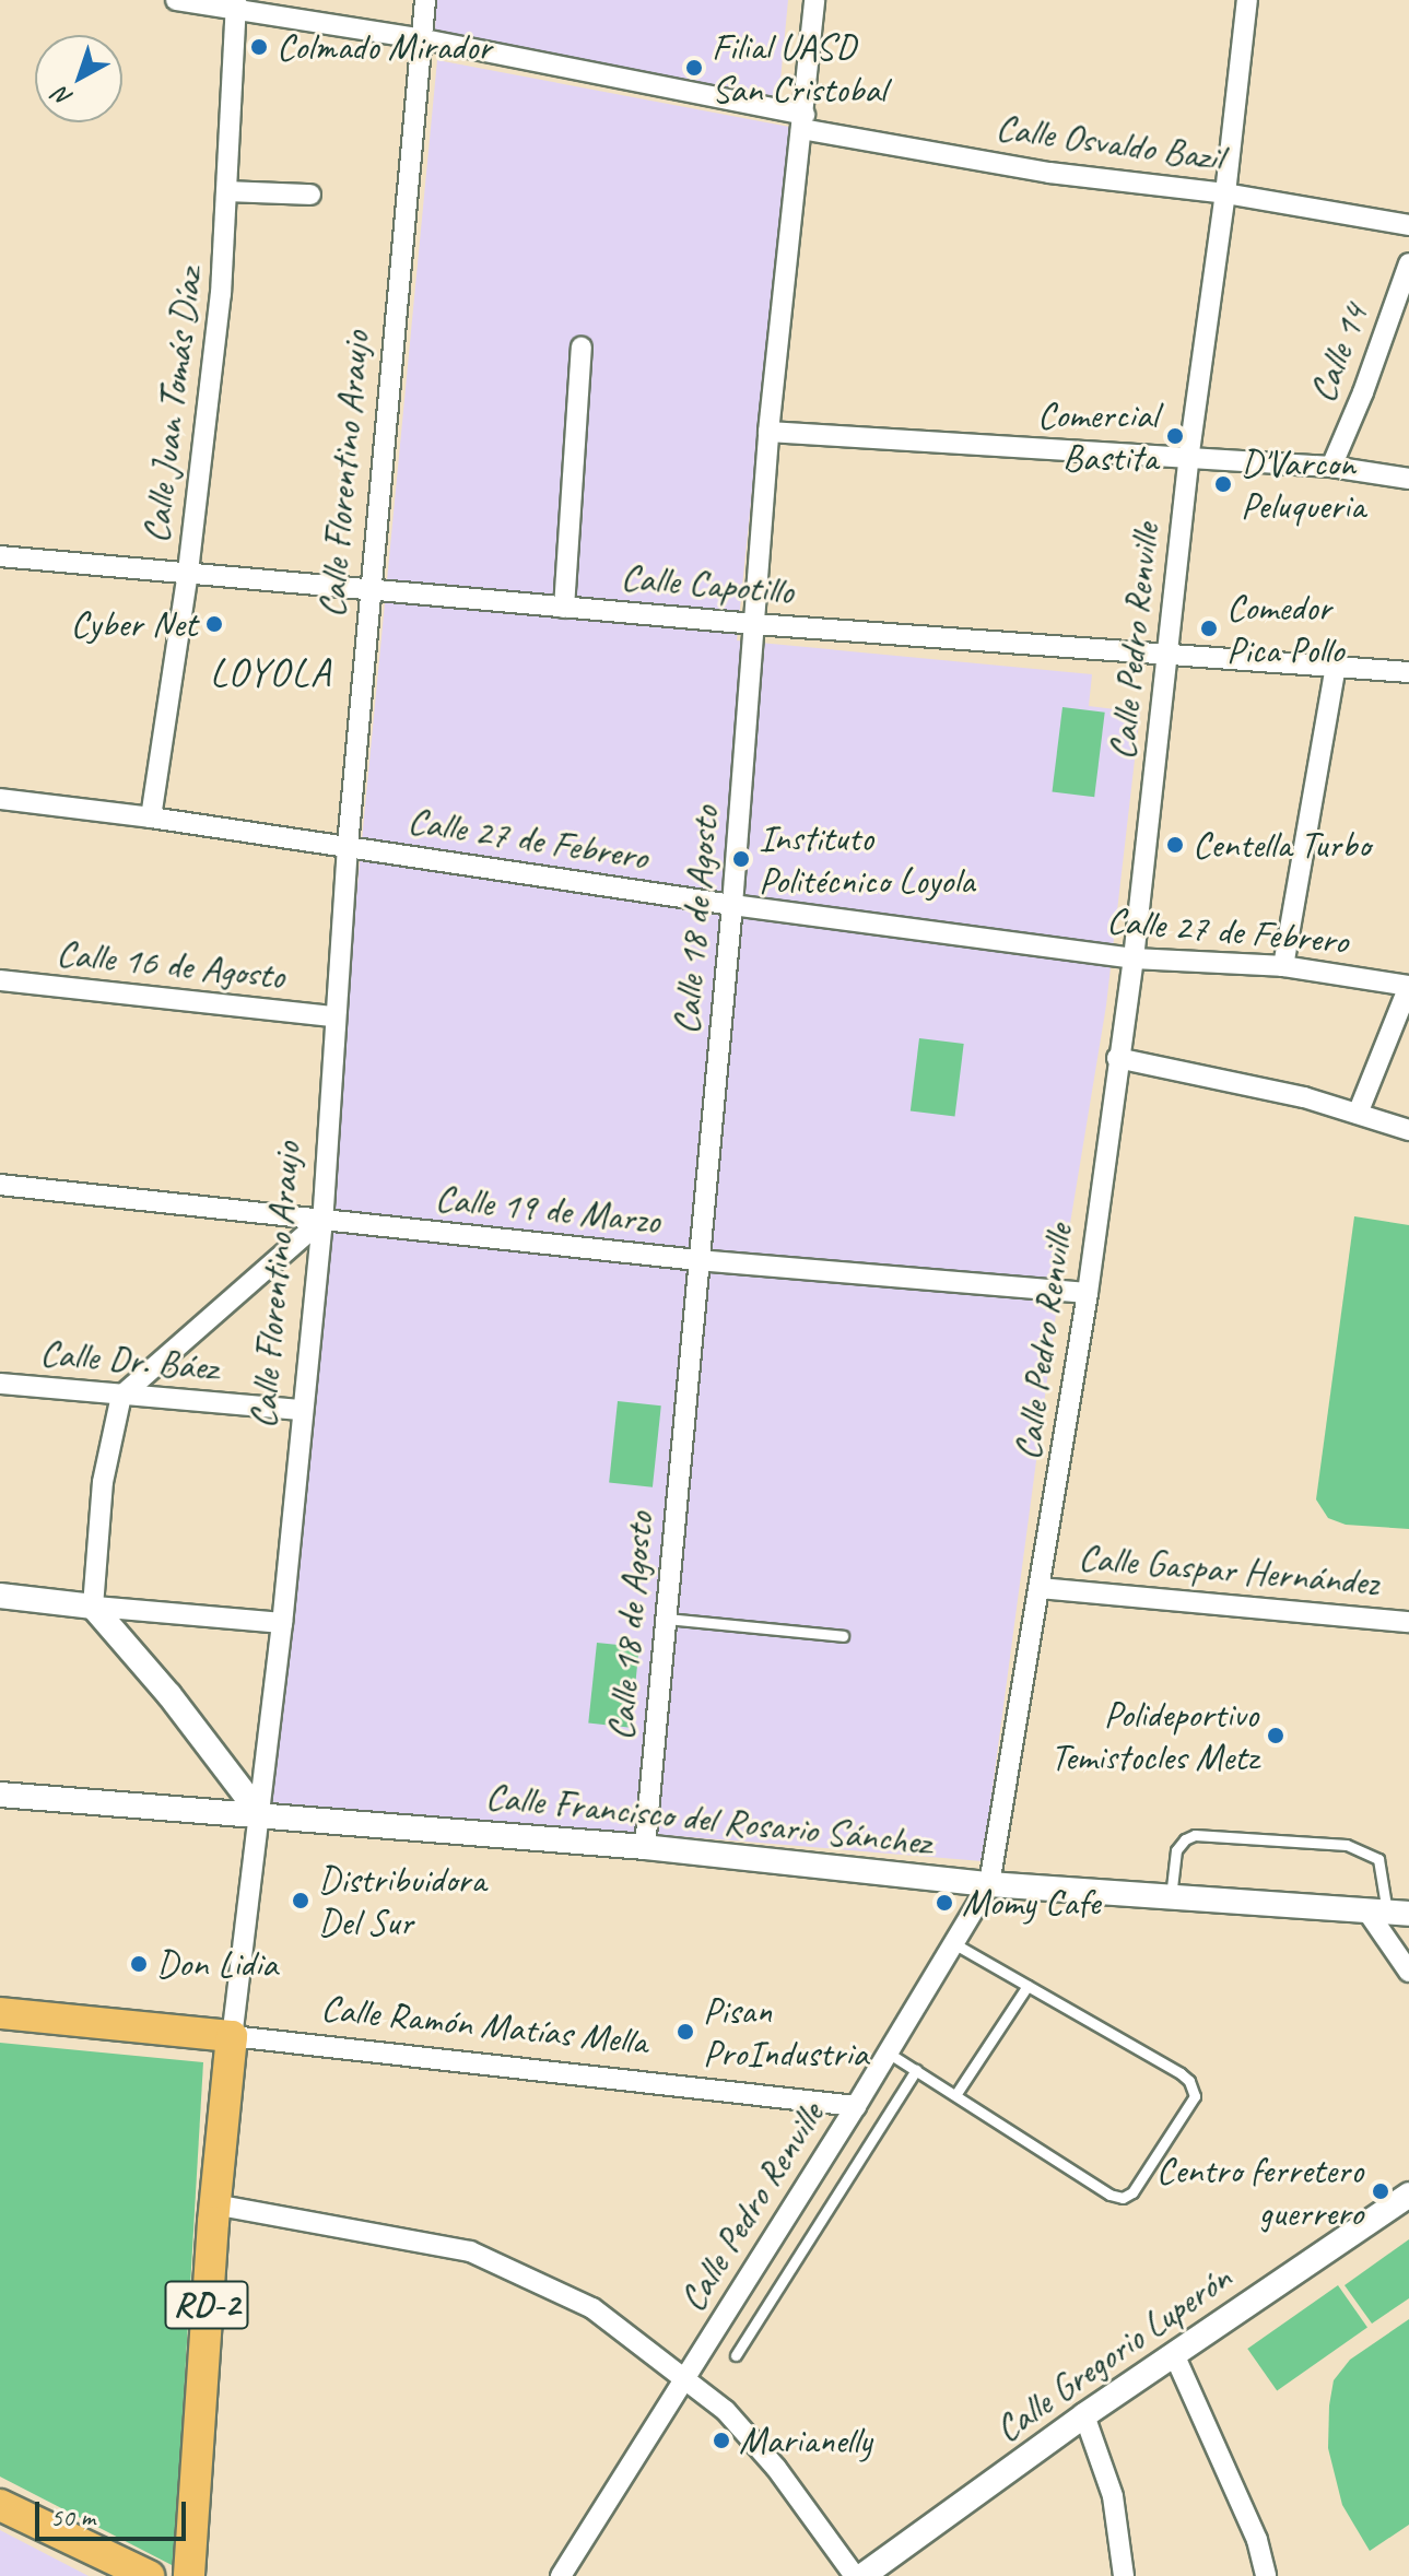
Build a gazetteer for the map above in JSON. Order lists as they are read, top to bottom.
{
  "streets": {
    "main road": ["Calle Florentino Araujo", "Calle Ramón Matías Mella", "RD-2"],
    "street": [
      "Calle Osvaldo Bazil",
      "Calle 14",
      "Calle Juan Tomás Díaz",
      "Calle Capotillo",
      "Calle Pedro Renville",
      "Calle 27 de Febrero",
      "Calle 18 de Agosto",
      "Calle 16 de Agosto",
      "Calle 19 de Marzo",
      "Calle Dr. Báez",
      "Calle Gaspar Hernández",
      "Calle Francisco del Rosario Sánchez",
      "Calle Gregorio Luperón"
    ]
  },
  "crossings": [
    ["Calle Osvaldo Bazil", "Calle Juan Tomás Díaz"],
    ["Calle Osvaldo Bazil", "Calle Florentino Araujo"],
    ["Calle Osvaldo Bazil", "Calle Pedro Renville"],
    ["Calle Osvaldo Bazil", "Calle 18 de Agosto"],
    ["Calle Juan Tomás Díaz", "Calle Capotillo"],
    ["Calle Juan Tomás Díaz", "Calle 27 de Febrero"],
    ["Calle Florentino Araujo", "Calle Capotillo"],
    ["Calle Florentino Araujo", "Calle 27 de Febrero"],
    ["Calle Florentino Araujo", "Calle 16 de Agosto"],
    ["Calle Florentino Araujo", "Calle 19 de Marzo"],
    ["Calle Florentino Araujo", "Calle Dr. Báez"],
    ["Calle Florentino Araujo", "Calle Francisco del Rosario Sánchez"],
    ["Calle Florentino Araujo", "Calle Ramón Matías Mella"],
    ["Calle Capotillo", "Calle Pedro Renville"],
    ["Calle Capotillo", "Calle 18 de Agosto"],
    ["Calle Pedro Renville", "Calle 27 de Febrero"],
    ["Calle Pedro Renville", "Calle 19 de Marzo"],
    ["Calle Pedro Renville", "Calle Gaspar Hernández"],
    ["Calle Pedro Renville", "Calle Francisco del Rosario Sánchez"],
    ["Calle Pedro Renville", "Calle Ramón Matías Mella"],
    ["Calle 27 de Febrero", "Calle 18 de Agosto"],
    ["Calle 18 de Agosto", "Calle 19 de Marzo"],
    ["Calle 18 de Agosto", "Calle Francisco del Rosario Sánchez"]
  ],
  "districts": ["LOYOLA"],
  "places": [
    "Colmado Mirador",
    "Filial UASD San Cristobal",
    "Comercial Bastita",
    "D'Varcon Peluqueria",
    "Cyber Net",
    "Comedor Pica Pollo",
    "Centella Turbo",
    "Instituto Politécnico Loyola",
    "Polideportivo Temistocles Metz",
    "Distribuidora Del Sur",
    "Momy Cafe",
    "Don Lidia",
    "Pisan ProIndustria",
    "Centro ferretero guerrero",
    "Marianelly"
  ],
  "scale_bar": "50 m",
  "north": "bottom left"
}
